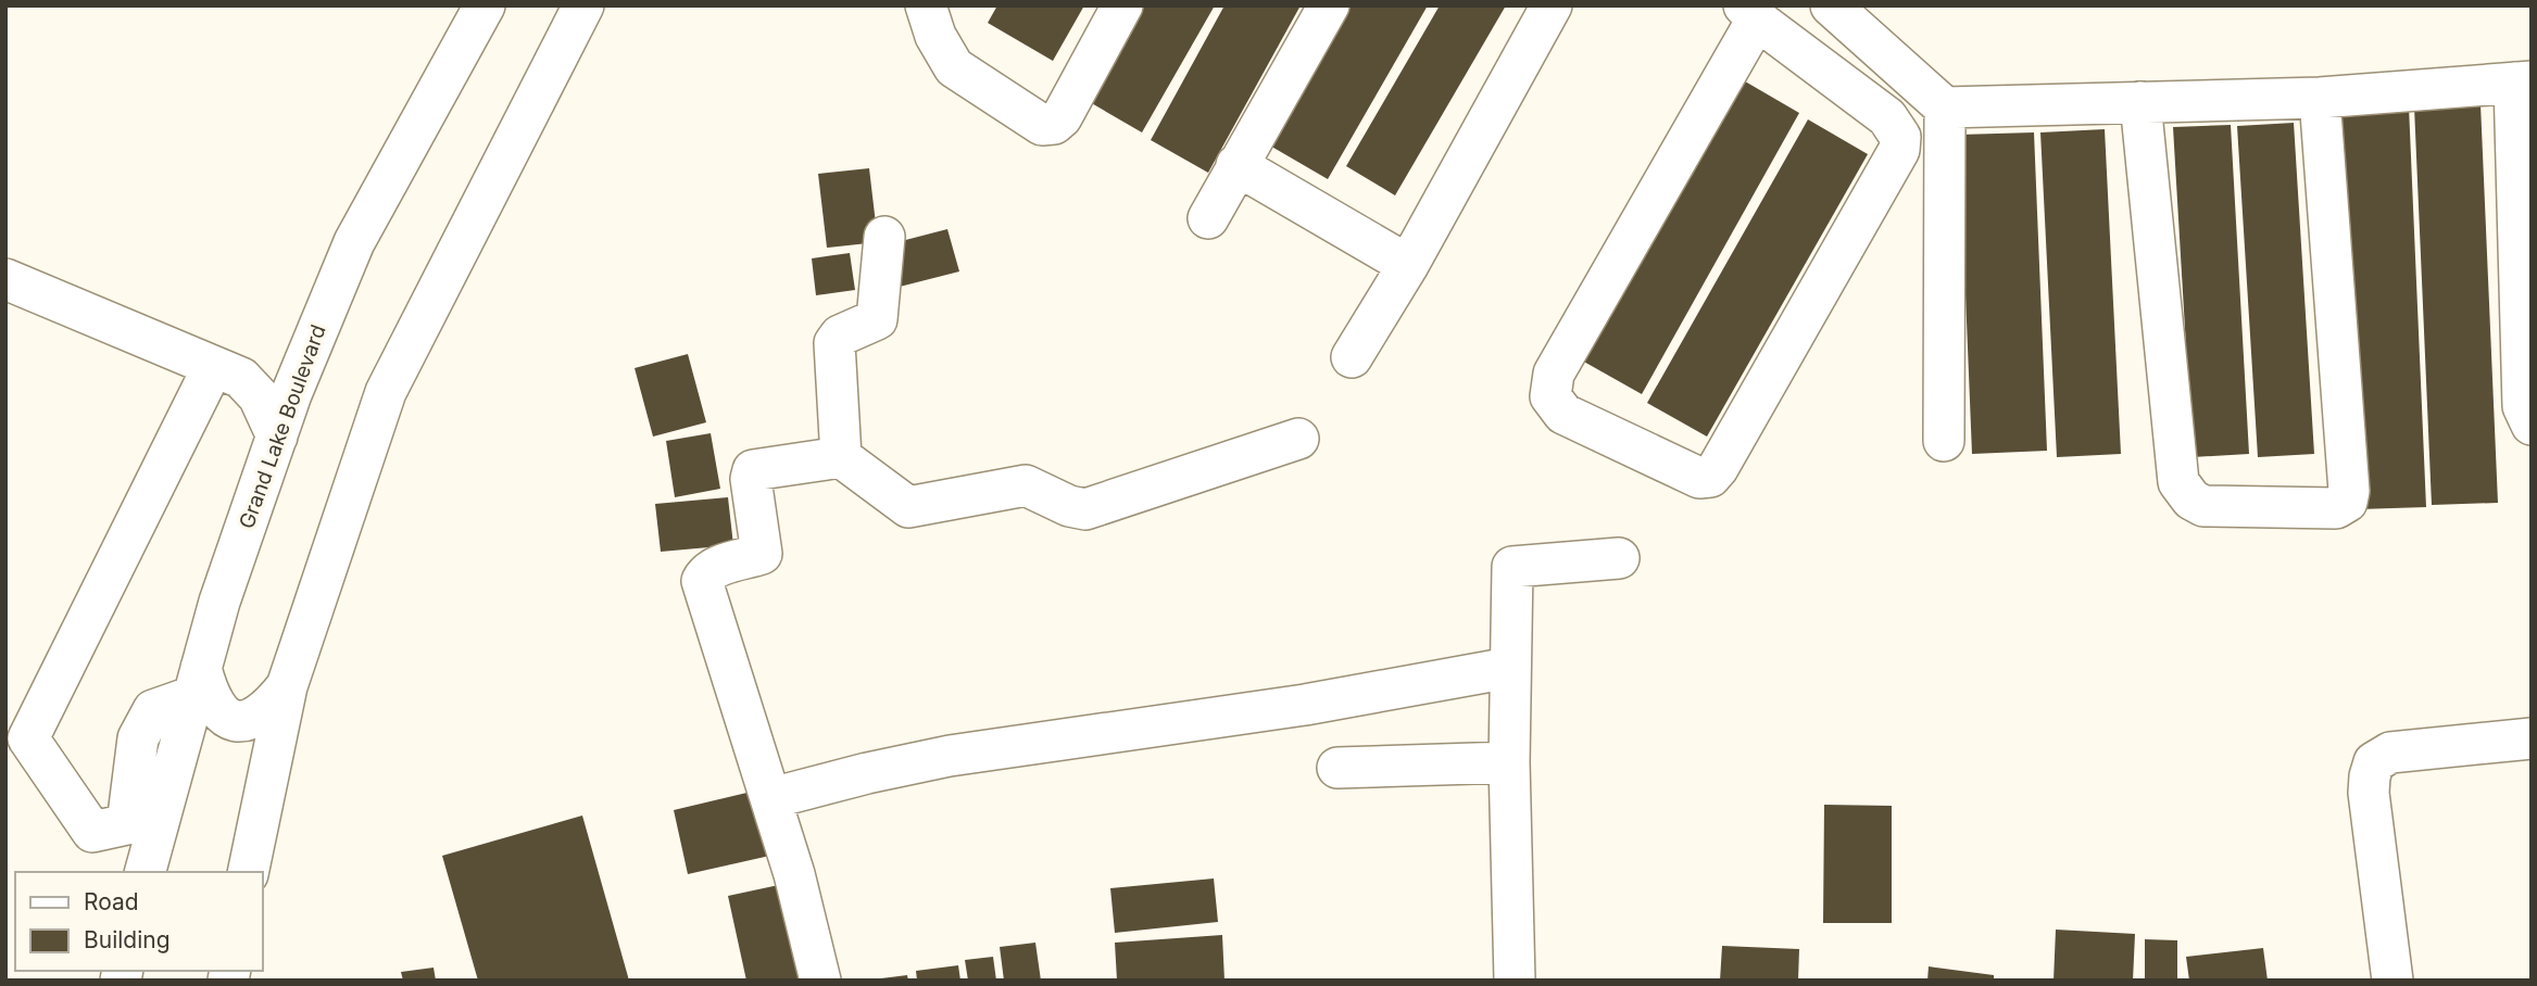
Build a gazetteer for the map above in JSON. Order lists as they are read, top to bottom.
{
  "streets": {
    "street": ["Grand Lake Boulevard"]
  },
  "legend": ["Road", "Building"]
}
